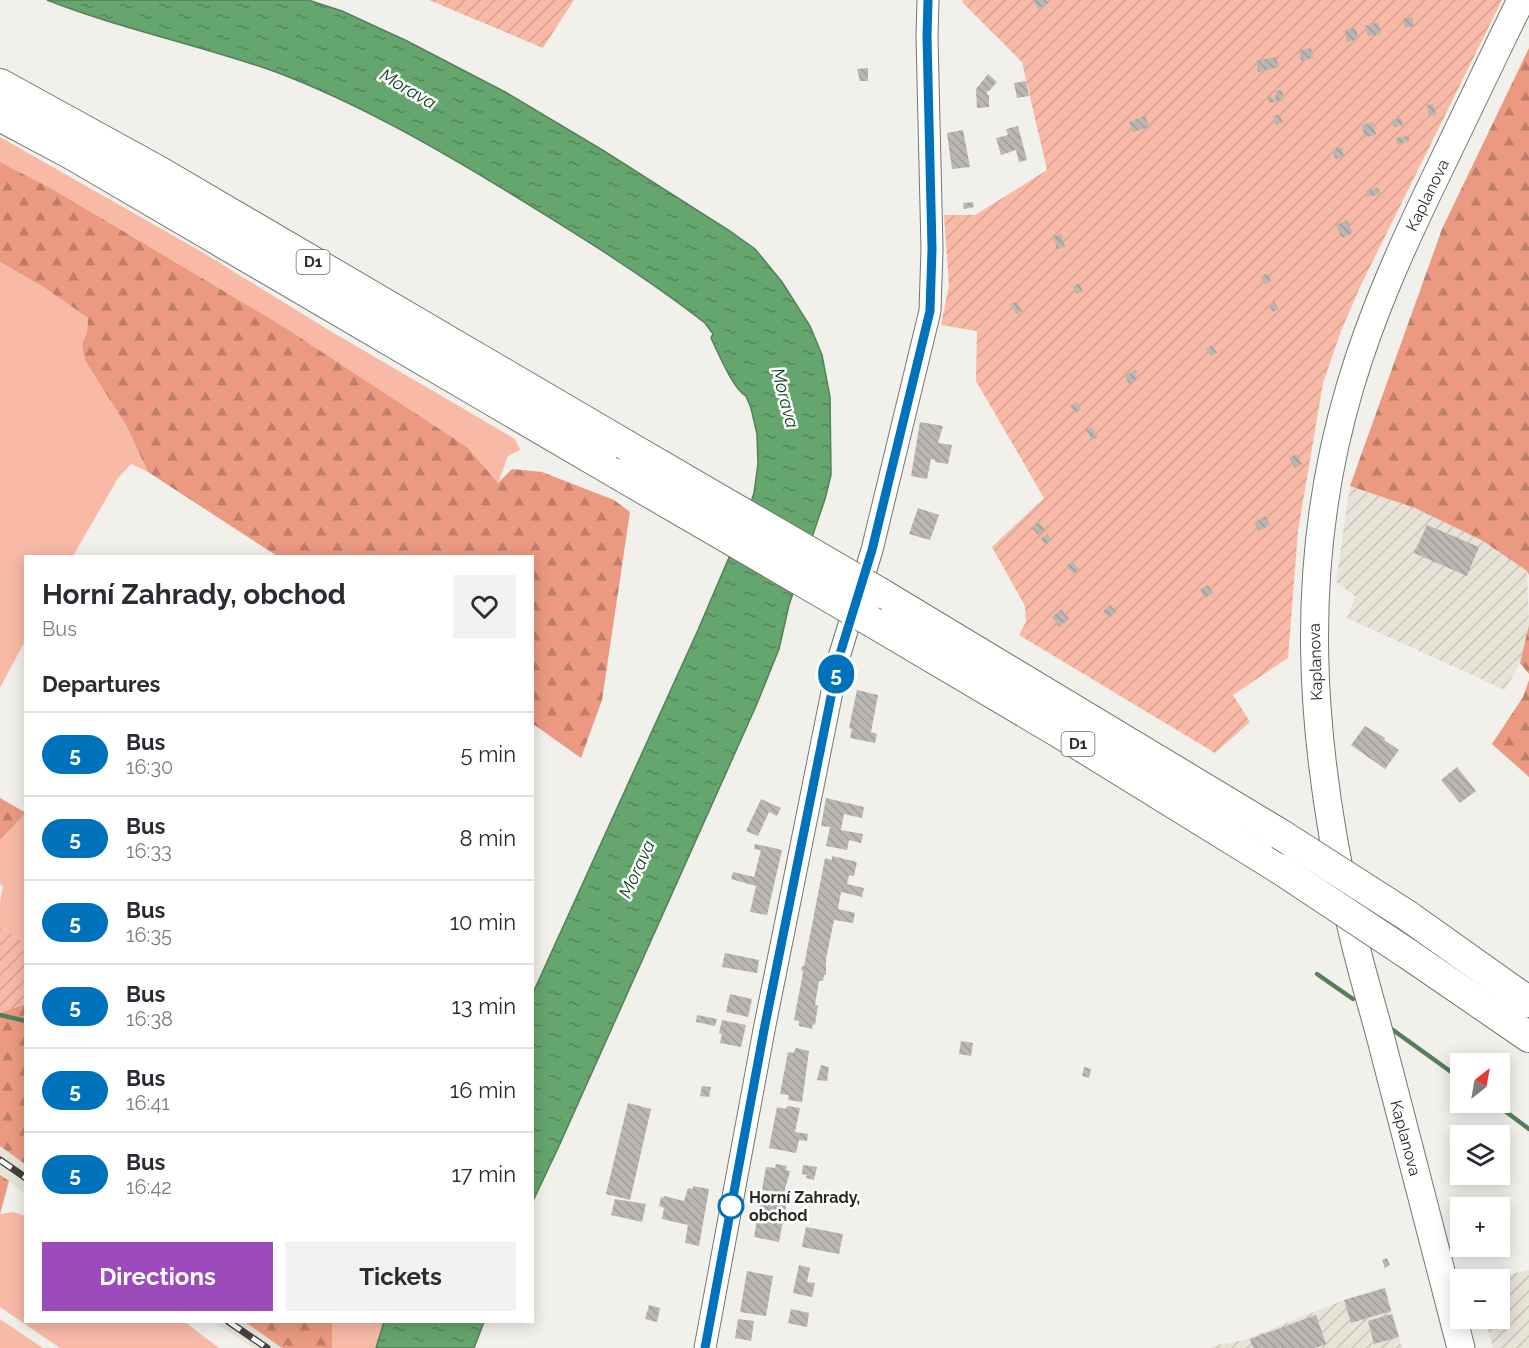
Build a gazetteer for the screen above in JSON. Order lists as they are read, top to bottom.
{
  "streets": {
    "highway": ["D1"],
    "main road": ["Kaplanova"]
  },
  "water": ["Morava"],
  "places": ["Horní Zahrady, obchod"],
  "lines": ["bus line 5"],
  "north": "top right",
  "page": {
    "on_map": "5",
    "heading": [
      ["Horní Zahrady, obchod", "Bus"],
      "Departures"
    ],
    "list": [
      {
        "mark": "5",
        "name": "Bus",
        "note": "16:30",
        "value": "5 min"
      },
      {
        "mark": "5",
        "name": "Bus",
        "note": "16:33",
        "value": "8 min"
      },
      {
        "mark": "5",
        "name": "Bus",
        "note": "16:35",
        "value": "10 min"
      },
      {
        "mark": "5",
        "name": "Bus",
        "note": "16:38",
        "value": "13 min"
      },
      {
        "mark": "5",
        "name": "Bus",
        "note": "16:41",
        "value": "16 min"
      },
      {
        "mark": "5",
        "name": "Bus",
        "note": "16:42",
        "value": "17 min"
      }
    ],
    "map_buttons": ["+", "−"],
    "buttons": ["Directions", "Tickets"]
  }
}
